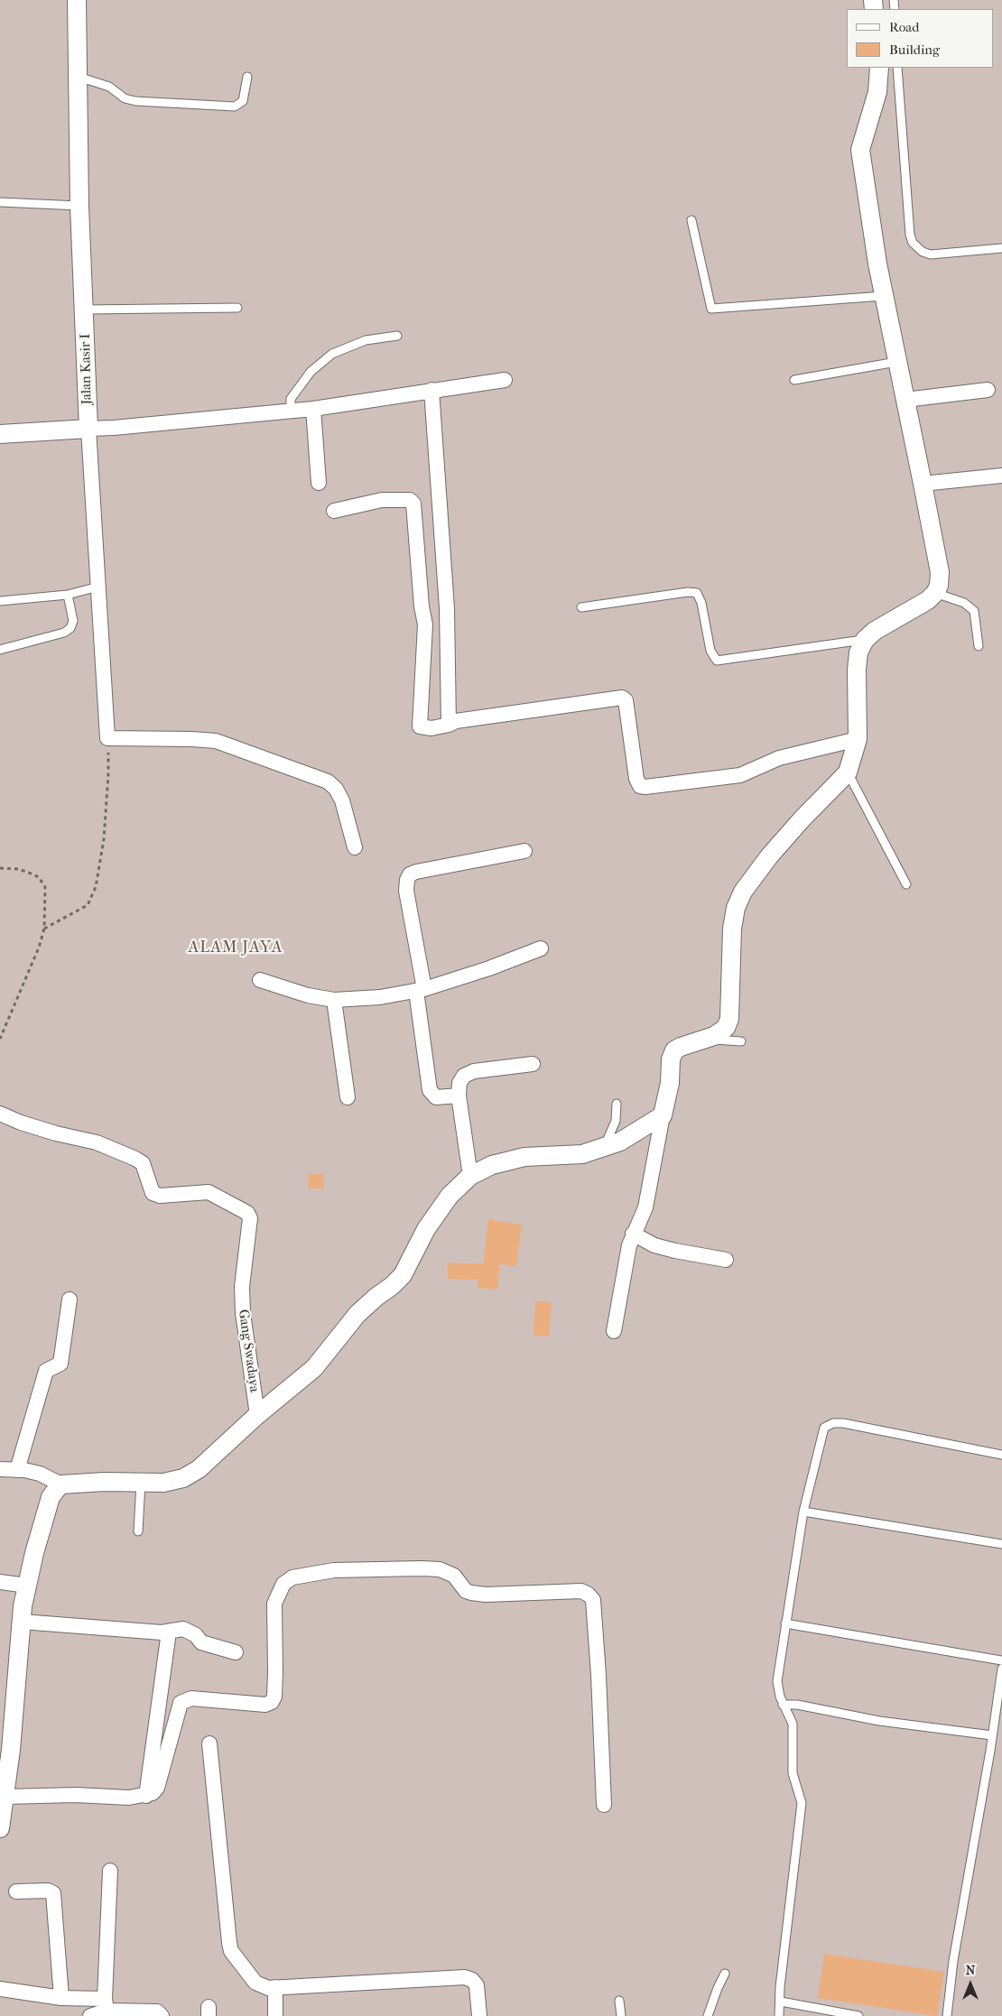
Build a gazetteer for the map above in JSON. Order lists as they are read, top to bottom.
{
  "streets": {
    "street": ["Jalan Kasir I", "Gang Swadaya"]
  },
  "districts": ["ALAM JAYA"],
  "legend": ["Road", "Building"],
  "north": "top"
}
